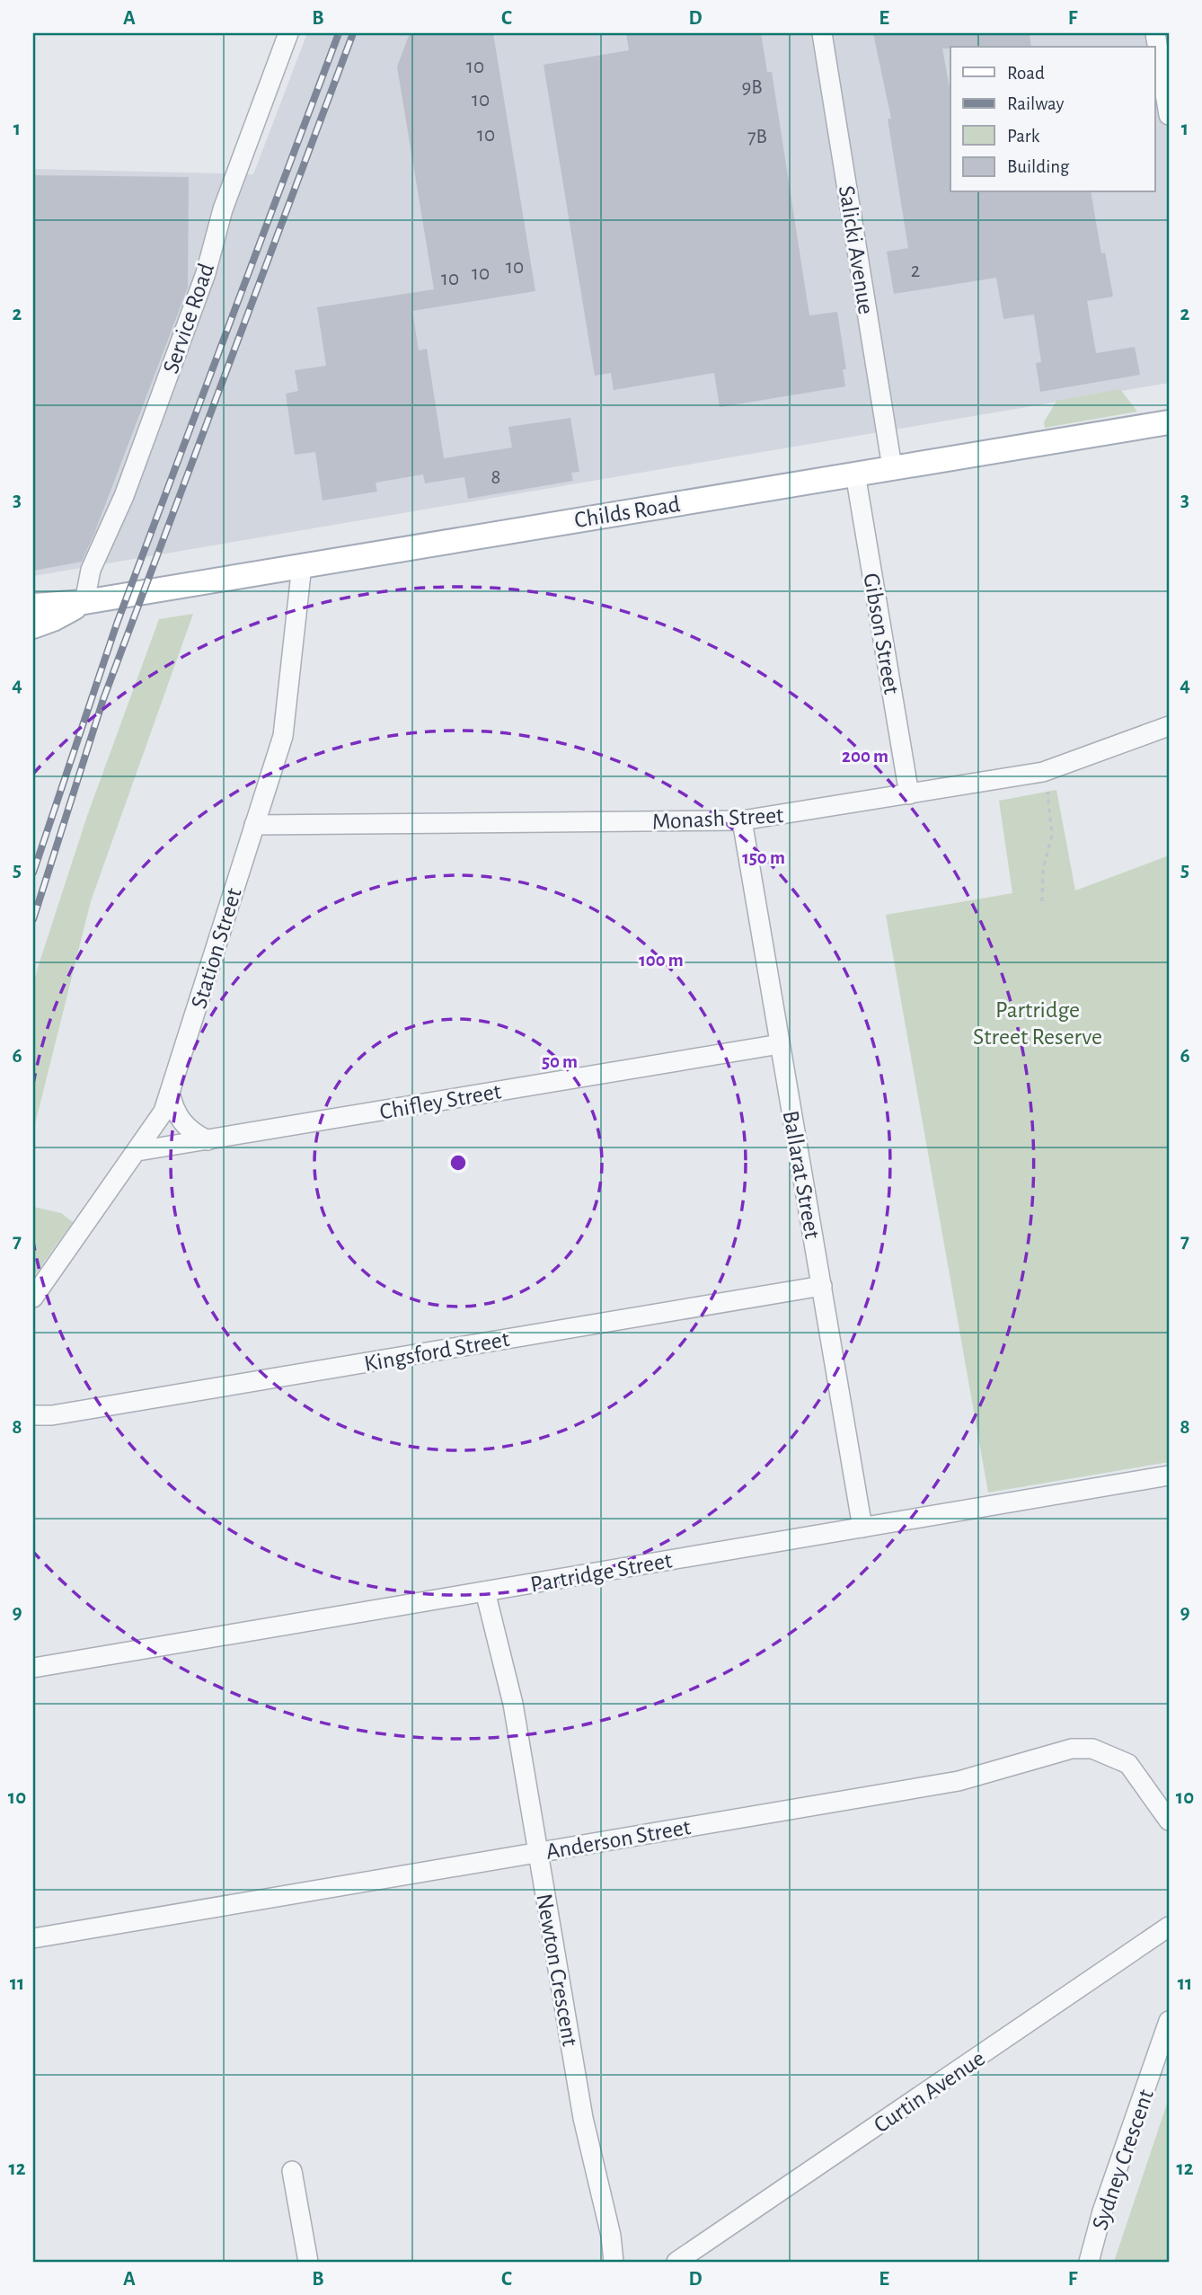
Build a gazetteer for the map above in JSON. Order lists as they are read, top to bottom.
{
  "streets": {
    "main road": ["Childs Road"],
    "street": [
      "Salicki Avenue",
      "Service Road",
      "Gibson Street",
      "Monash Street",
      "Station Street",
      "Chifley Street",
      "Ballarat Street",
      "Kingsford Street",
      "Partridge Street",
      "Anderson Street",
      "Newton Crescent",
      "Curtin Avenue",
      "Sydney Crescent"
    ]
  },
  "crossings": [
    ["Salicki Avenue", "Childs Road"],
    ["Service Road", "Childs Road"],
    ["Childs Road", "Gibson Street"],
    ["Childs Road", "Station Street"],
    ["Gibson Street", "Monash Street"],
    ["Monash Street", "Station Street"],
    ["Monash Street", "Ballarat Street"],
    ["Station Street", "Chifley Street"],
    ["Chifley Street", "Ballarat Street"],
    ["Ballarat Street", "Kingsford Street"],
    ["Ballarat Street", "Partridge Street"],
    ["Partridge Street", "Newton Crescent"],
    ["Anderson Street", "Newton Crescent"]
  ],
  "parks": ["Partridge Street Reserve"],
  "house_numbers": [
    "10",
    "9B",
    "10",
    "10",
    "7B",
    "10",
    "2",
    "10",
    "10",
    "8"
  ],
  "legend": [
    "Road",
    "Railway",
    "Park",
    "Building"
  ],
  "grid": {
    "columns": [
      "A",
      "B",
      "C",
      "D",
      "E",
      "F"
    ],
    "rows": [
      "1",
      "2",
      "3",
      "4",
      "5",
      "6",
      "7",
      "8",
      "9",
      "10",
      "11",
      "12"
    ]
  },
  "rings": [
    "200 m",
    "150 m",
    "100 m",
    "50 m"
  ]
}
